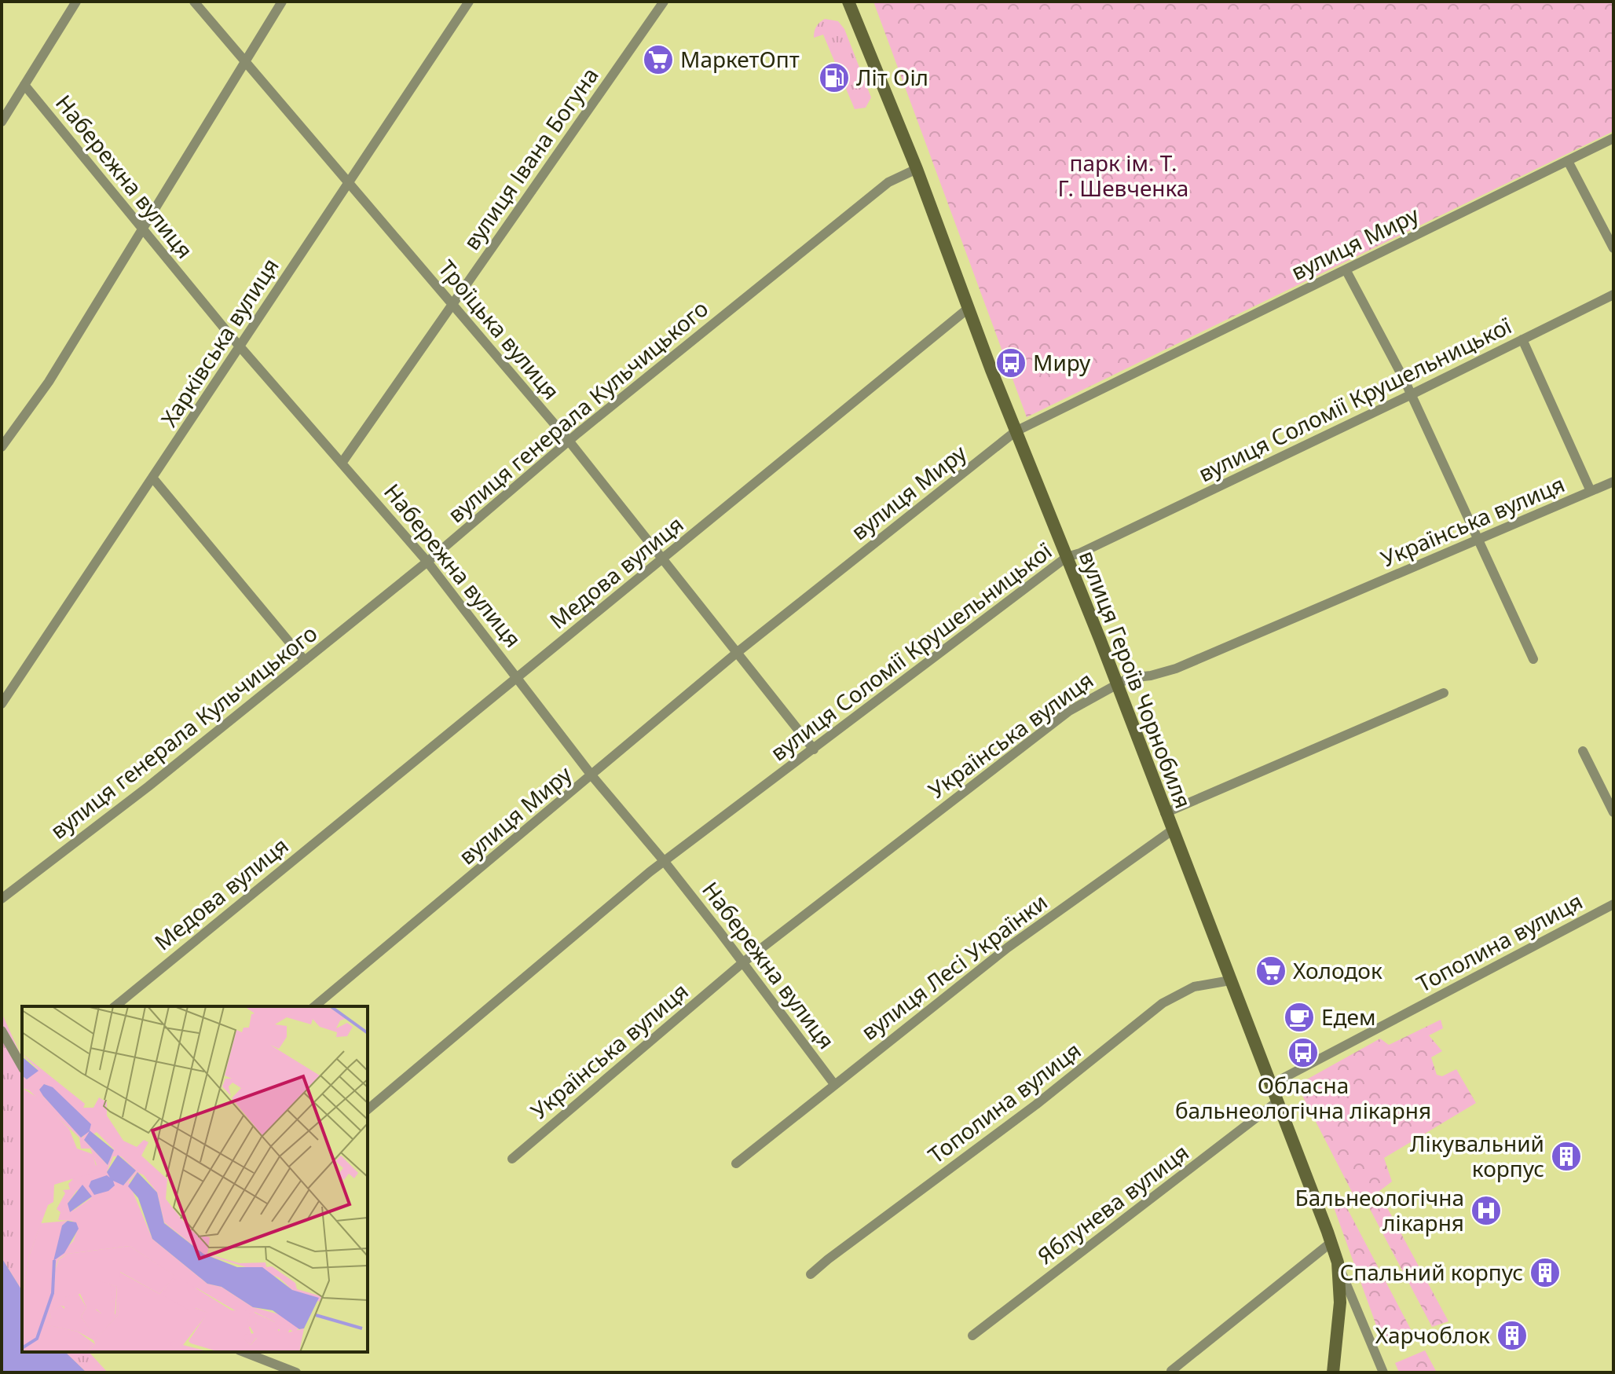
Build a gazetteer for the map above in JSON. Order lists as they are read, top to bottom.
{
  "streets": {
    "street": [
      "вулиця Івана Богуна",
      "Набережна вулиця",
      "вулиця Миру",
      "Троїцька вулиця",
      "Харківська вулиця",
      "вулиця Соломії Крушельницької",
      "вулиця генерала Кульчицького",
      "Українська вулиця",
      "Медова вулиця",
      "вулиця Героїв Чорнобиля",
      "Тополина вулиця",
      "вулиця Лесі Українки",
      "Яблунева вулиця"
    ]
  },
  "crossings": [
    ["вулиця Івана Богуна", "Набережна вулиця"],
    ["вулиця Івана Богуна", "Троїцька вулиця"],
    ["Набережна вулиця", "вулиця Миру"],
    ["Набережна вулиця", "Харківська вулиця"],
    ["Набережна вулиця", "вулиця Соломії Крушельницької"],
    ["Набережна вулиця", "вулиця генерала Кульчицького"],
    ["Набережна вулиця", "Українська вулиця"],
    ["Набережна вулиця", "Медова вулиця"],
    ["Набережна вулиця", "вулиця Лесі Українки"],
    ["вулиця Миру", "Троїцька вулиця"],
    ["вулиця Миру", "вулиця Героїв Чорнобиля"],
    ["Троїцька вулиця", "Харківська вулиця"],
    ["Троїцька вулиця", "вулиця Соломії Крушельницької"],
    ["Троїцька вулиця", "вулиця генерала Кульчицького"],
    ["Троїцька вулиця", "Медова вулиця"],
    ["вулиця Соломії Крушельницької", "вулиця Героїв Чорнобиля"],
    ["вулиця генерала Кульчицького", "вулиця Героїв Чорнобиля"],
    ["Українська вулиця", "вулиця Героїв Чорнобиля"],
    ["Медова вулиця", "вулиця Героїв Чорнобиля"],
    ["вулиця Героїв Чорнобиля", "Тополина вулиця"],
    ["вулиця Героїв Чорнобиля", "вулиця Лесі Українки"],
    ["вулиця Героїв Чорнобиля", "Яблунева вулиця"]
  ],
  "parks": ["парк ім. Т. Г. Шевченка"],
  "places": {
    "supermarket": ["МаркетОпт", "Холодок"],
    "fuel station": ["Літ Оіл"],
    "bus stop": ["Миру", "Обласна бальнеологічна лікарня"],
    "cafe": ["Едем"],
    "building": ["Лікувальний корпус", "Спальний корпус", "Харчоблок"],
    "hospital": ["Бальнеологічна лікарня"]
  }
}
